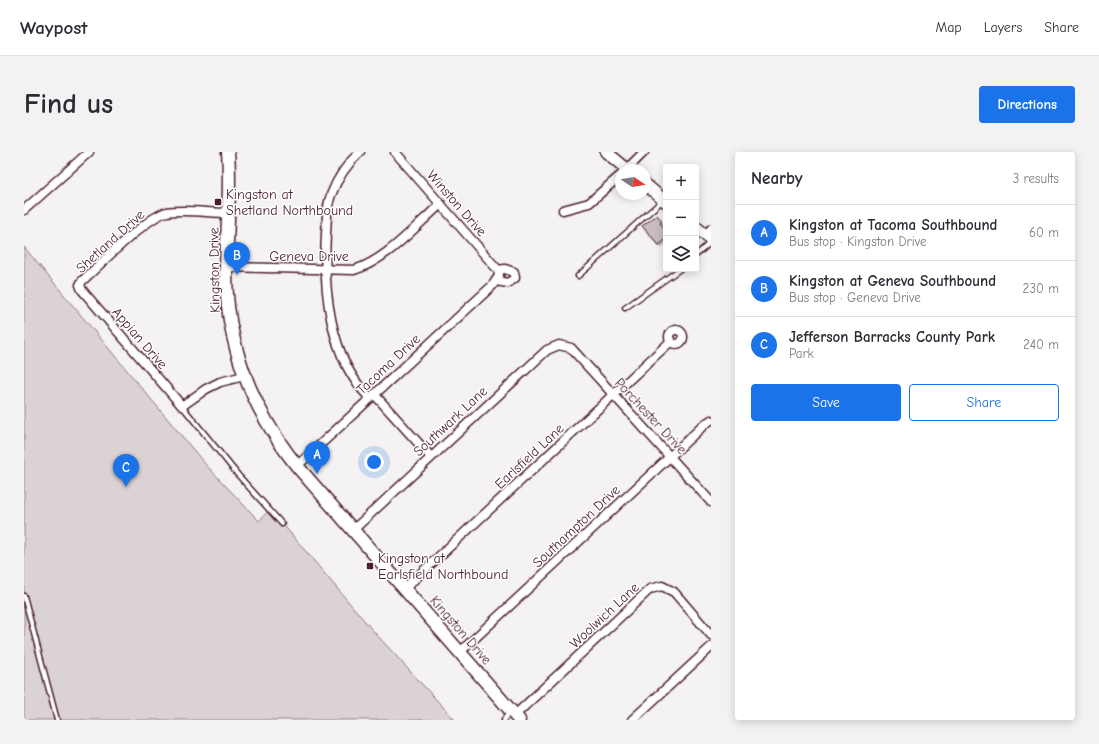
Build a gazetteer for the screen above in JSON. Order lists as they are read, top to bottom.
{
  "streets": {
    "main road": ["Kingston Drive"],
    "street": [
      "Winston Drive",
      "Shetland Drive",
      "Geneva Drive",
      "Appian Drive",
      "Tacoma Drive",
      "Porchester Drive",
      "Southwark Lane",
      "Earlsfield Lane",
      "Southampton Drive",
      "Woolwich Lane"
    ]
  },
  "crossings": [
    ["Winston Drive", "Geneva Drive"],
    ["Shetland Drive", "Kingston Drive"],
    ["Shetland Drive", "Appian Drive"],
    ["Geneva Drive", "Kingston Drive"],
    ["Kingston Drive", "Tacoma Drive"],
    ["Kingston Drive", "Southwark Lane"],
    ["Kingston Drive", "Earlsfield Lane"],
    ["Kingston Drive", "Southampton Drive"],
    ["Kingston Drive", "Woolwich Lane"],
    ["Porchester Drive", "Southwark Lane"],
    ["Porchester Drive", "Earlsfield Lane"],
    ["Porchester Drive", "Southampton Drive"]
  ],
  "places": {
    "transit": ["Kingston at Shetland Northbound", "Kingston at Earlsfield Northbound"]
  },
  "north": "right",
  "page": {
    "header": "Waypost",
    "nav": ["Map", "Layers", "Share"],
    "buttons": [
      "Directions",
      ["Save", "Share"]
    ],
    "title": "Find us",
    "heading": ["Nearby", "3 results"],
    "map_buttons": ["+", "−"],
    "list": [
      {
        "mark": "A",
        "name": "Kingston at Tacoma Southbound",
        "note": "Bus stop · Kingston Drive",
        "value": "60 m"
      },
      {
        "mark": "B",
        "name": "Kingston at Geneva Southbound",
        "note": "Bus stop · Geneva Drive",
        "value": "230 m"
      },
      {
        "mark": "C",
        "name": "Jefferson Barracks County Park",
        "note": "Park",
        "value": "240 m"
      }
    ],
    "pins": ["B", "A", "C"]
  }
}
